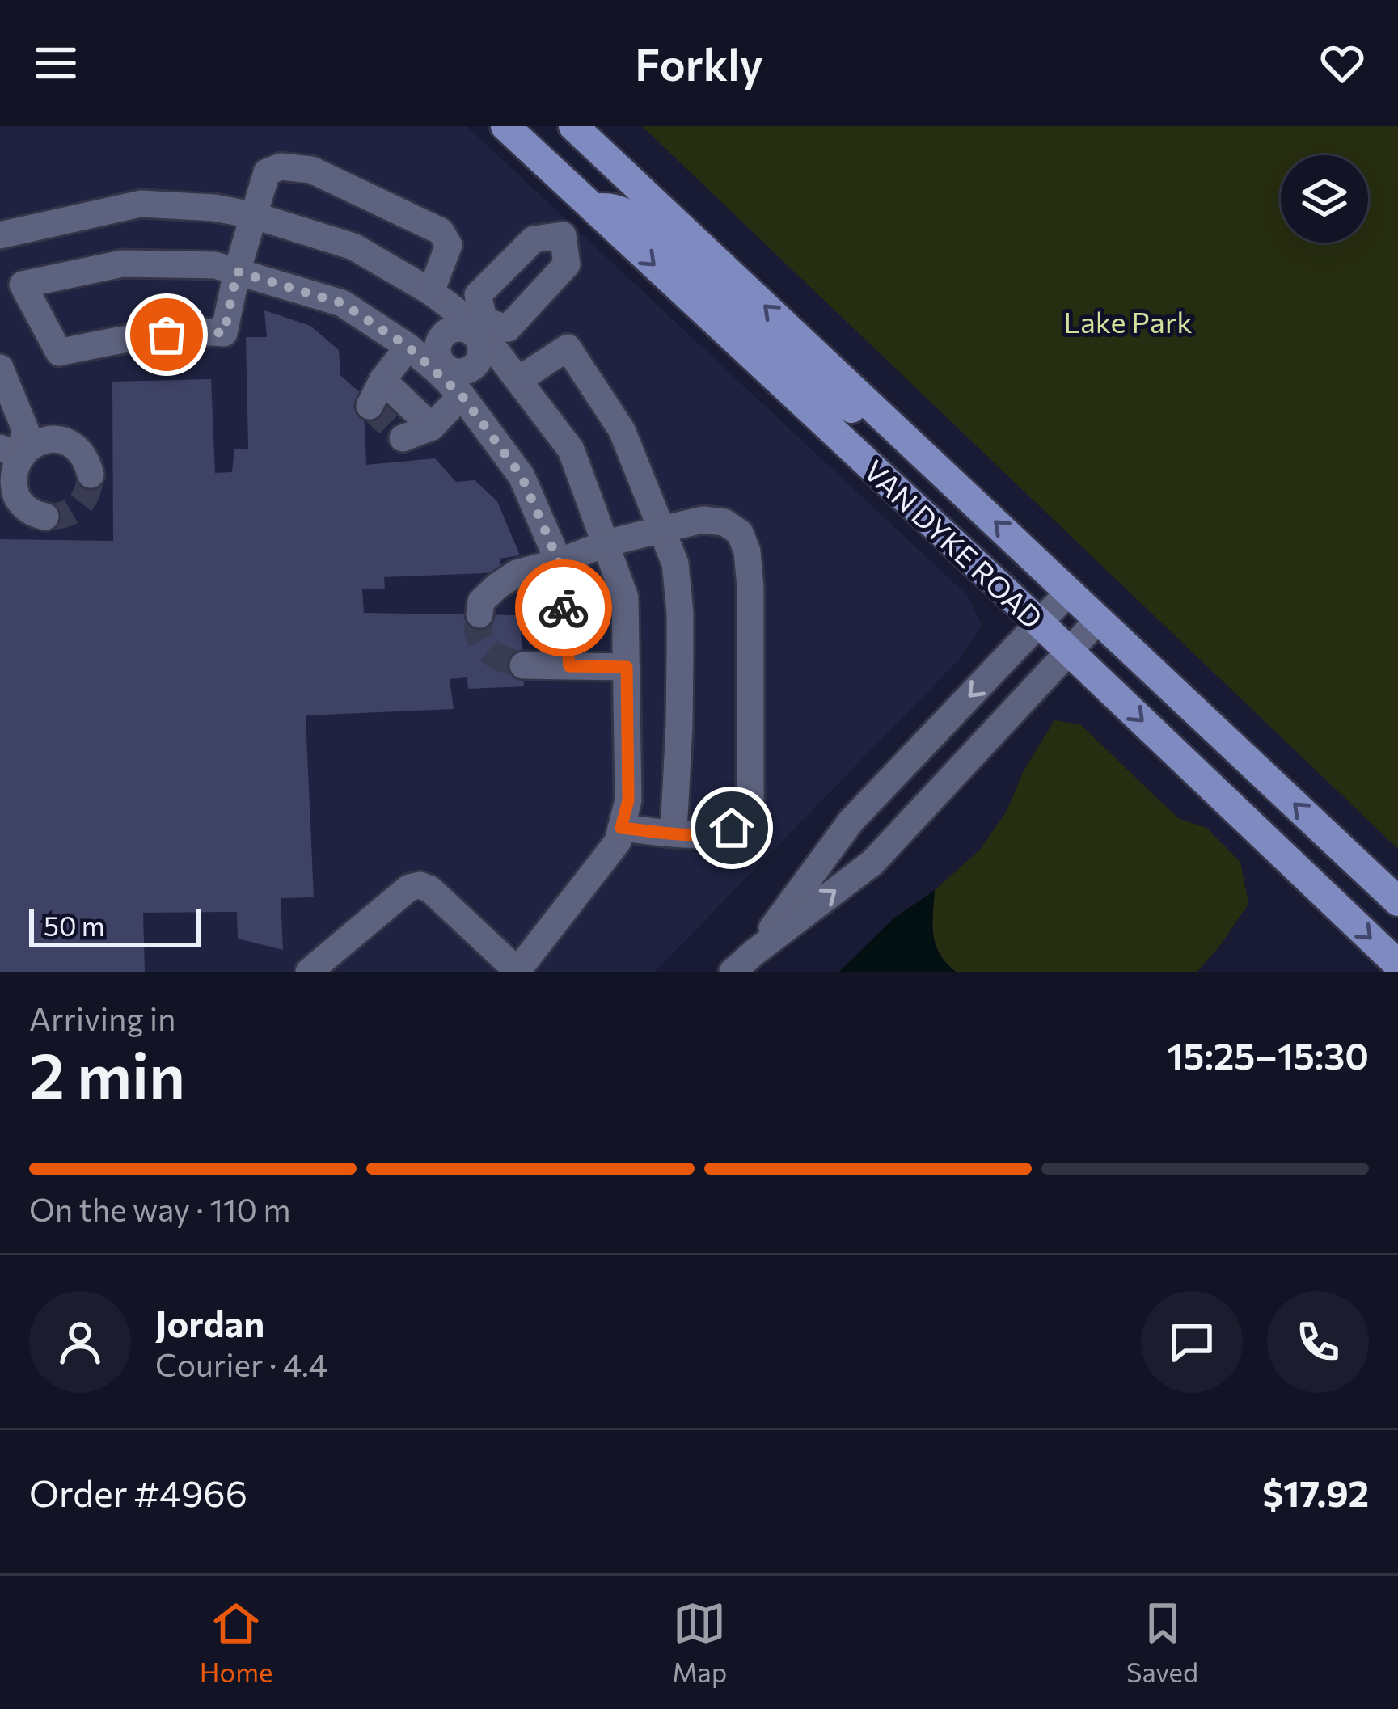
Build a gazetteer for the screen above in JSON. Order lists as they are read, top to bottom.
{
  "streets": {
    "main road": ["VAN DYKE ROAD"]
  },
  "parks": ["Lake Park"],
  "scale_bar": "50 m",
  "page": {
    "header": "Forkly",
    "scale": "50 m",
    "heading": ["2 min", "Arriving in", "15:25–15:30"],
    "panel": [
      "Jordan",
      "Courier · 4.4",
      "Order #4966",
      "$17.92"
    ],
    "bar": "On the way · 110 m",
    "tabs": ["Home", "Map", "Saved"]
  }
}
